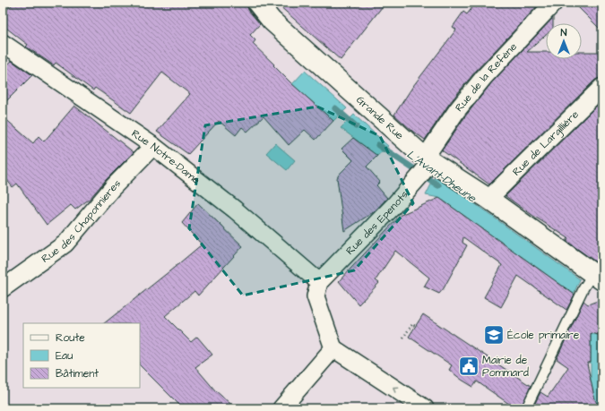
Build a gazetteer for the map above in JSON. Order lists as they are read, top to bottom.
{
  "streets": {
    "main road": ["Grande Rue"],
    "street": [
      "Rue de la Refène",
      "Rue de Largillière",
      "Rue Notre-Dame",
      "Rue des Chaponnieres",
      "Rue des Epenots"
    ]
  },
  "crossings": [
    ["Rue de la Refène", "Grande Rue"],
    ["Rue de la Refène", "Rue des Epenots"],
    ["Grande Rue", "Rue de Largillière"],
    ["Grande Rue", "Rue des Epenots"],
    ["Rue Notre-Dame", "Rue des Chaponnieres"],
    ["Rue Notre-Dame", "Rue des Epenots"]
  ],
  "water": ["L'Avant-Dheune"],
  "places": {
    "school or university": ["École primaire"],
    "public building": ["Mairie de Pommard"]
  },
  "legend": ["Route", "Eau", "Bâtiment"],
  "north": "top"
}
